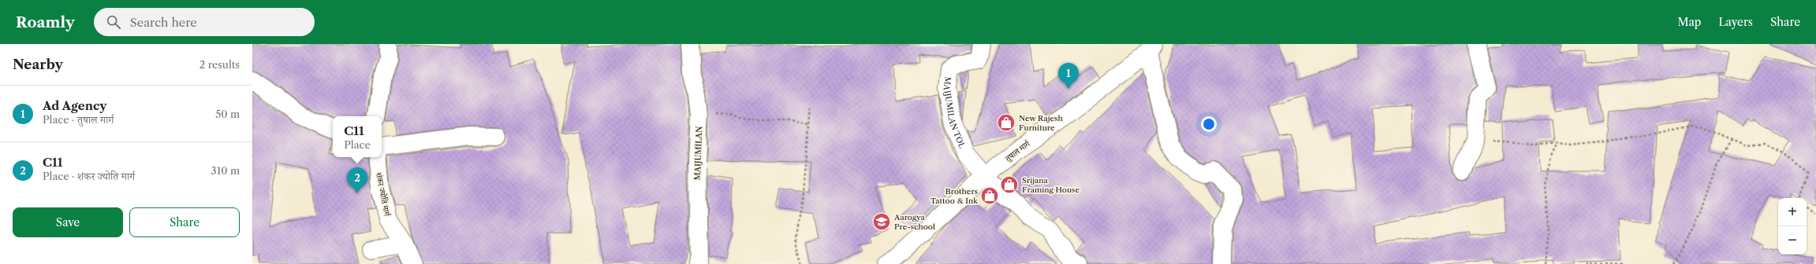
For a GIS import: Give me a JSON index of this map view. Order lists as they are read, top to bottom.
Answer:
{
  "streets": {
    "street": [
      "MAIJUMILAN TOL",
      "तुषाल मार्ग",
      "MAIJUMILAN",
      "शंकर ज्योति मार्ग"
    ]
  },
  "crossings": [
    ["MAIJUMILAN TOL", "तुषाल मार्ग"]
  ],
  "places": {
    "shop": ["New Rajesh Furniture", "Srijana Framing House", "Brothers Tattoo & Ink"],
    "school or university": ["Aarogya Pre-school"]
  },
  "page": {
    "header": "Roamly",
    "search": "Search here",
    "nav": ["Map", "Layers", "Share"],
    "heading": ["Nearby", "2 results"],
    "pins": ["1", "2"],
    "list": [
      {
        "mark": "1",
        "name": "Ad Agency",
        "note": "Place · तुषाल मार्ग",
        "value": "50 m"
      },
      {
        "mark": "2",
        "name": "C11",
        "note": "Place · शंकर ज्योति मार्ग",
        "value": "310 m"
      }
    ],
    "popup": ["C11", "Place"],
    "buttons": ["Save", "Share"],
    "map_buttons": ["+", "−"]
  }
}
